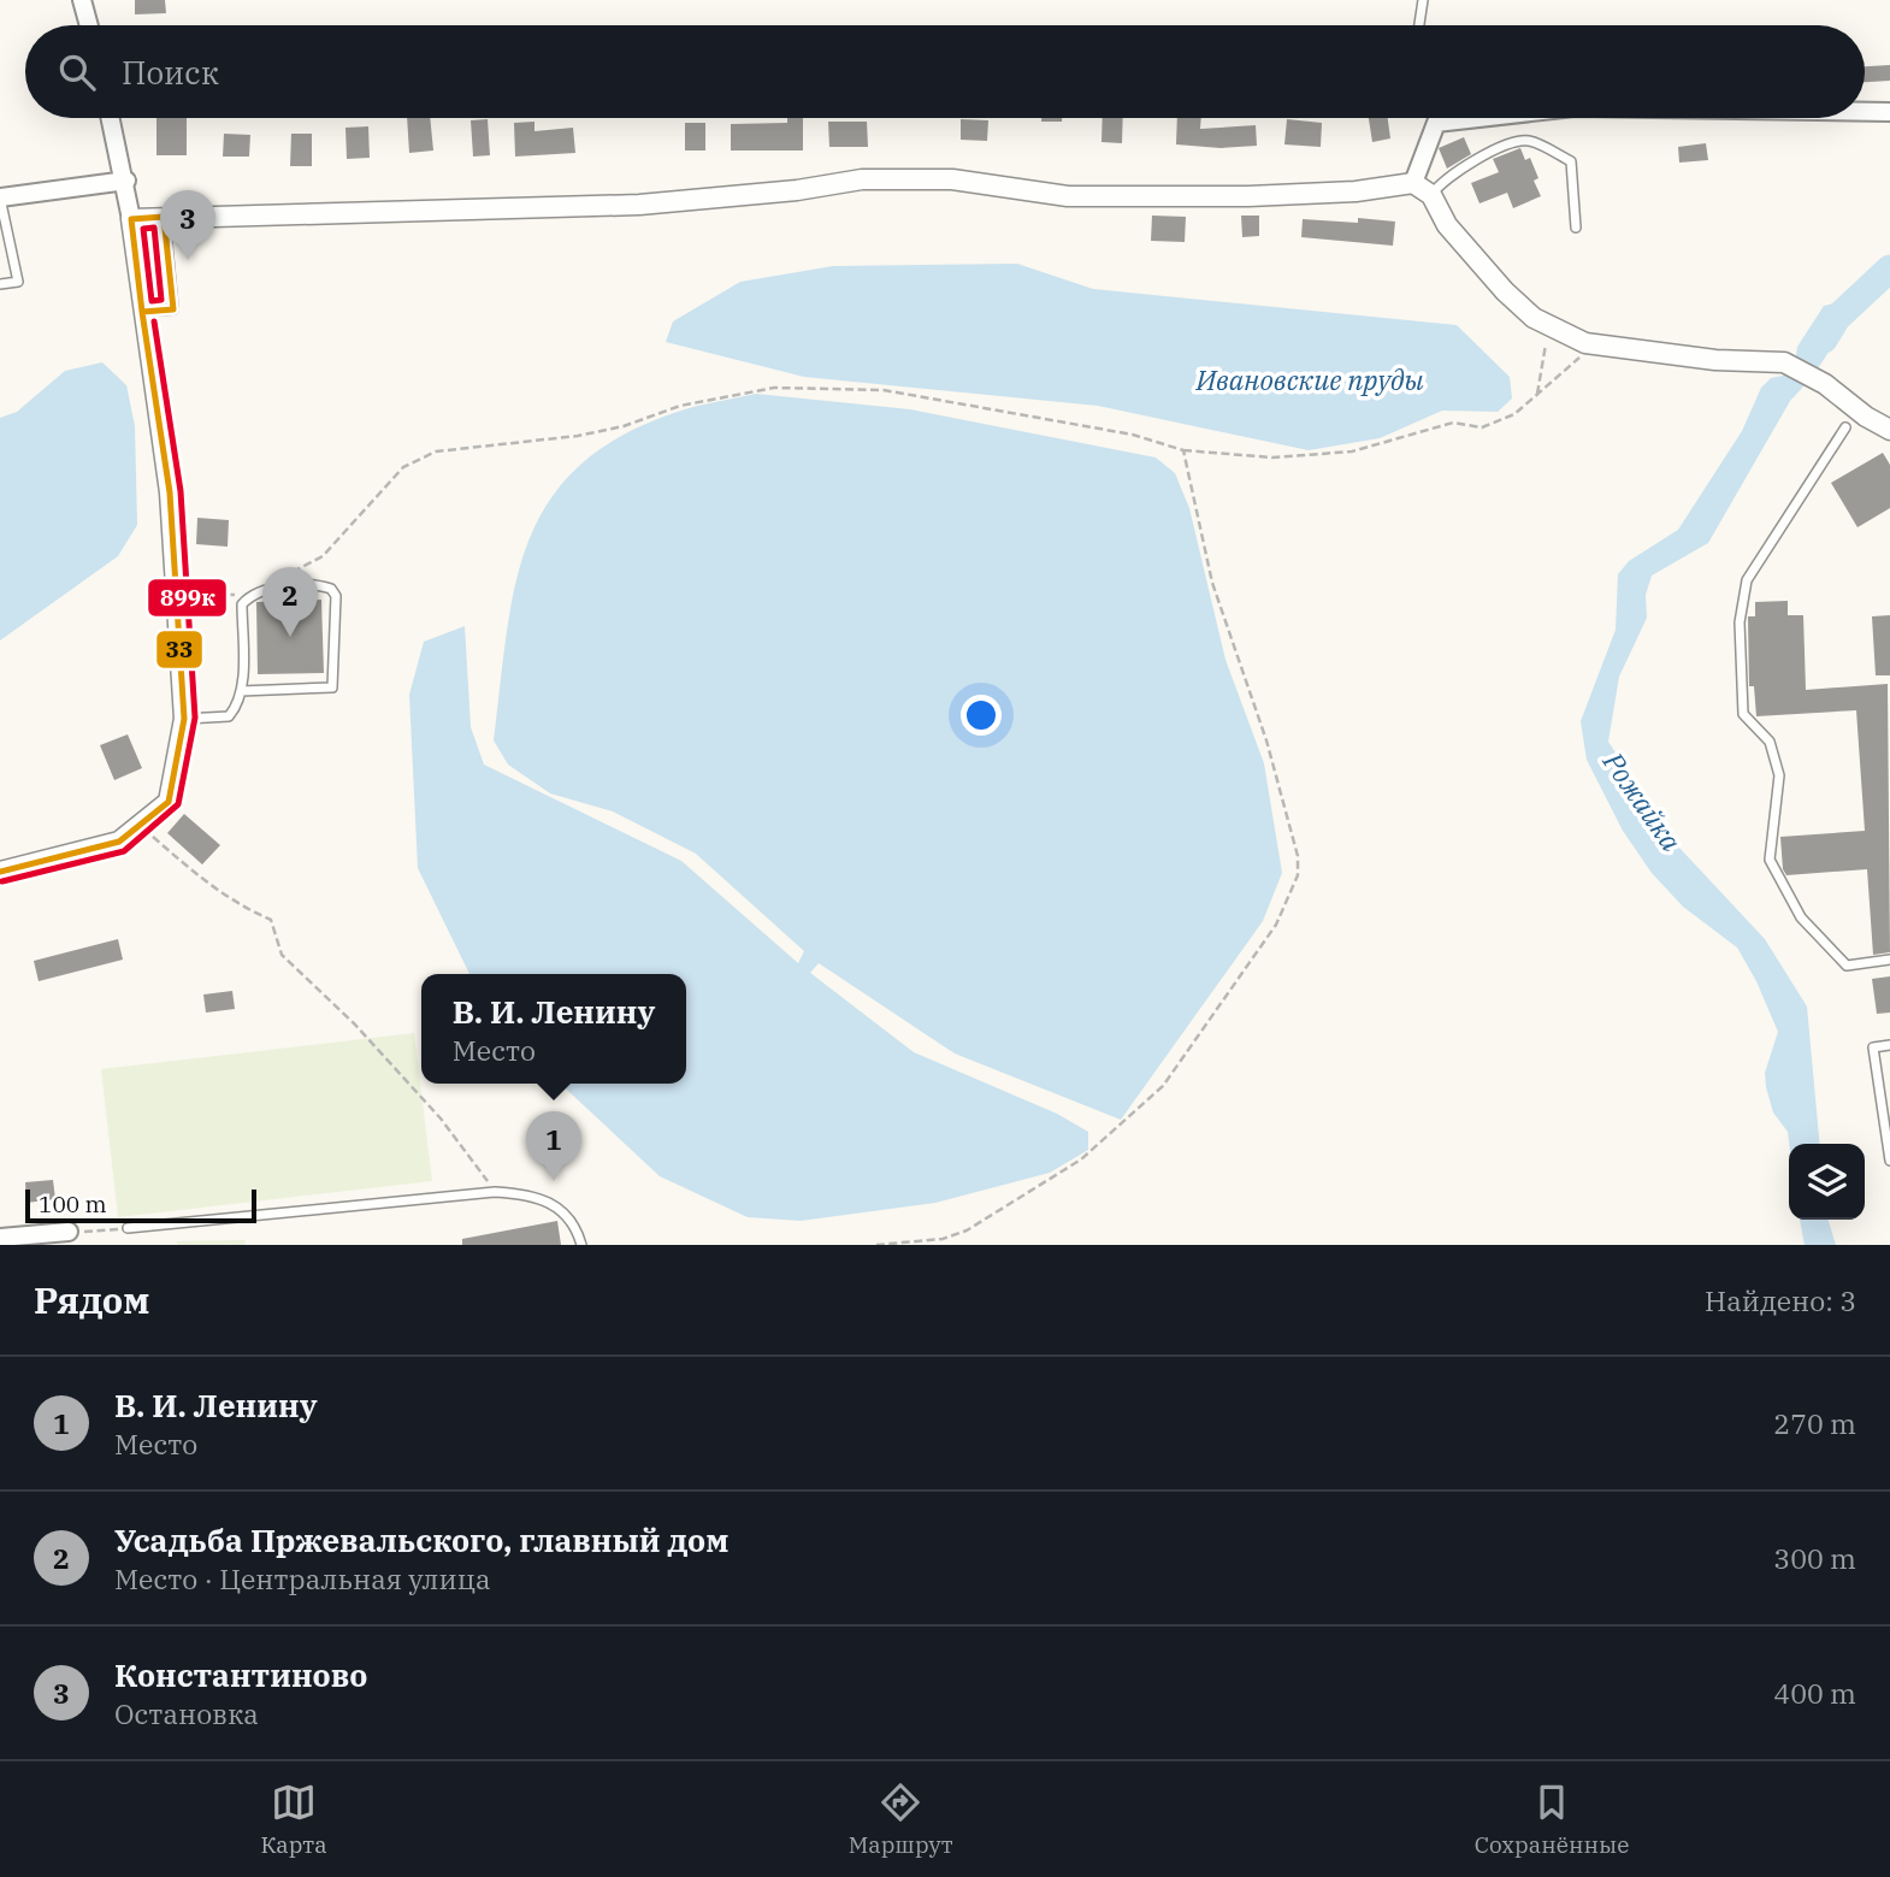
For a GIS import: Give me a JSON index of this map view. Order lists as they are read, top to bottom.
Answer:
{
  "water": ["Ивановские пруды", "Рожайка"],
  "lines": ["transit line 33", "transit line 899к"],
  "scale_bar": "100 m",
  "page": {
    "search": "Поиск",
    "pins": ["3", "2", "1"],
    "popup": ["В. И. Ленину", "Место"],
    "scale": "100 m",
    "heading": ["Рядом", "Найдено: 3"],
    "list": [
      {
        "mark": "1",
        "name": "В. И. Ленину",
        "note": "Место",
        "value": "270 m"
      },
      {
        "mark": "2",
        "name": "Усадьба Пржевальского, главный дом",
        "note": "Место · Центральная улица",
        "value": "300 m"
      },
      {
        "mark": "3",
        "name": "Константиново",
        "note": "Остановка",
        "value": "400 m"
      }
    ],
    "nav": ["Карта", "Маршрут", "Сохранённые"]
  }
}
